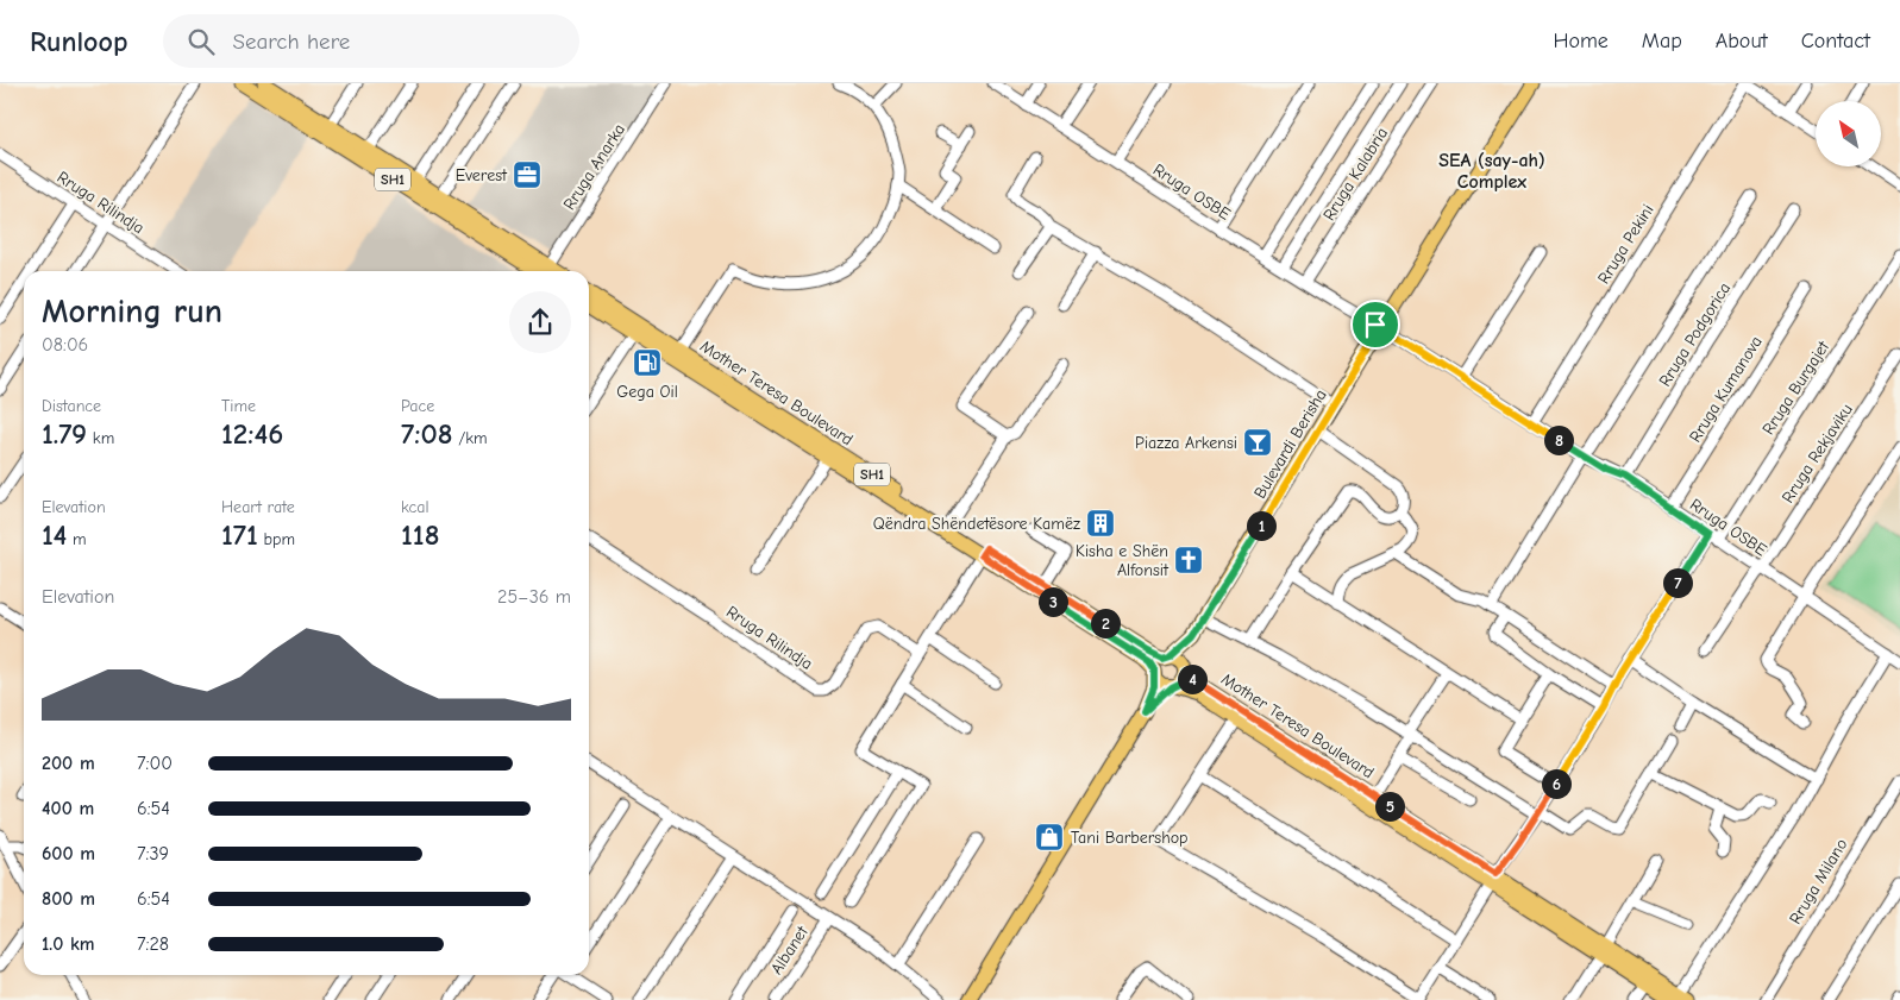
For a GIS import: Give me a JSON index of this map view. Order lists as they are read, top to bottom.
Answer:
{
  "streets": {
    "main road": ["SH1", "Mother Teresa Boulevard", "Bulevardi Berisha"],
    "street": [
      "Rruga Anarka",
      "Rruga Kalabria",
      "Rruga OSBE",
      "Rruga Rilindja",
      "Rruga Pekini",
      "Rruga Podgorica",
      "Rruga Burgajet",
      "Rruga Kumanova",
      "Rruga Rekjaviku",
      "Rruga Milano",
      "Albanet"
    ]
  },
  "crossings": [
    ["Rruga Anarka", "SH1"],
    ["Rruga Kalabria", "Rruga OSBE"],
    ["Rruga OSBE", "Rruga Pekini"],
    ["Rruga OSBE", "Rruga Podgorica"],
    ["Rruga OSBE", "Rruga Burgajet"],
    ["Rruga OSBE", "Rruga Kumanova"],
    ["Rruga OSBE", "Bulevardi Berisha"],
    ["Rruga OSBE", "Rruga Rekjaviku"],
    ["Rruga Burgajet", "Mother Teresa Boulevard"],
    ["Mother Teresa Boulevard", "Bulevardi Berisha"]
  ],
  "districts": ["SEA (say-ah) Complex"],
  "places": {
    "office": ["Everest"],
    "fuel station": ["Gega Oil"],
    "bar": ["Piazza Arkensi"],
    "building": ["Qëndra Shëndetësore Kamëz"],
    "church": ["Kisha e Shën Alfonsit"],
    "shop": ["Tani Barbershop"]
  },
  "north": "top left",
  "page": {
    "header": "Runloop",
    "search": "Search here",
    "nav": [
      "Home",
      "Map",
      "About",
      "Contact"
    ],
    "heading": ["Morning run", "08:06"],
    "stats": [
      ["Distance", "1.79 km"],
      ["Time", "12:46"],
      ["Pace", "7:08 /km"],
      ["Elevation", "14 m"],
      ["Heart rate", "171 bpm"],
      ["kcal", "118"]
    ],
    "pins": [
      "8",
      "1",
      "7",
      "3",
      "2",
      "4",
      "6",
      "5"
    ],
    "chart": ["Elevation", "25–36 m"],
    "list": [
      {
        "name": "200 m",
        "note": "7:00"
      },
      {
        "name": "400 m",
        "note": "6:54"
      },
      {
        "name": "600 m",
        "note": "7:39"
      },
      {
        "name": "800 m",
        "note": "6:54"
      },
      {
        "name": "1.0 km",
        "note": "7:28"
      }
    ]
  }
}
